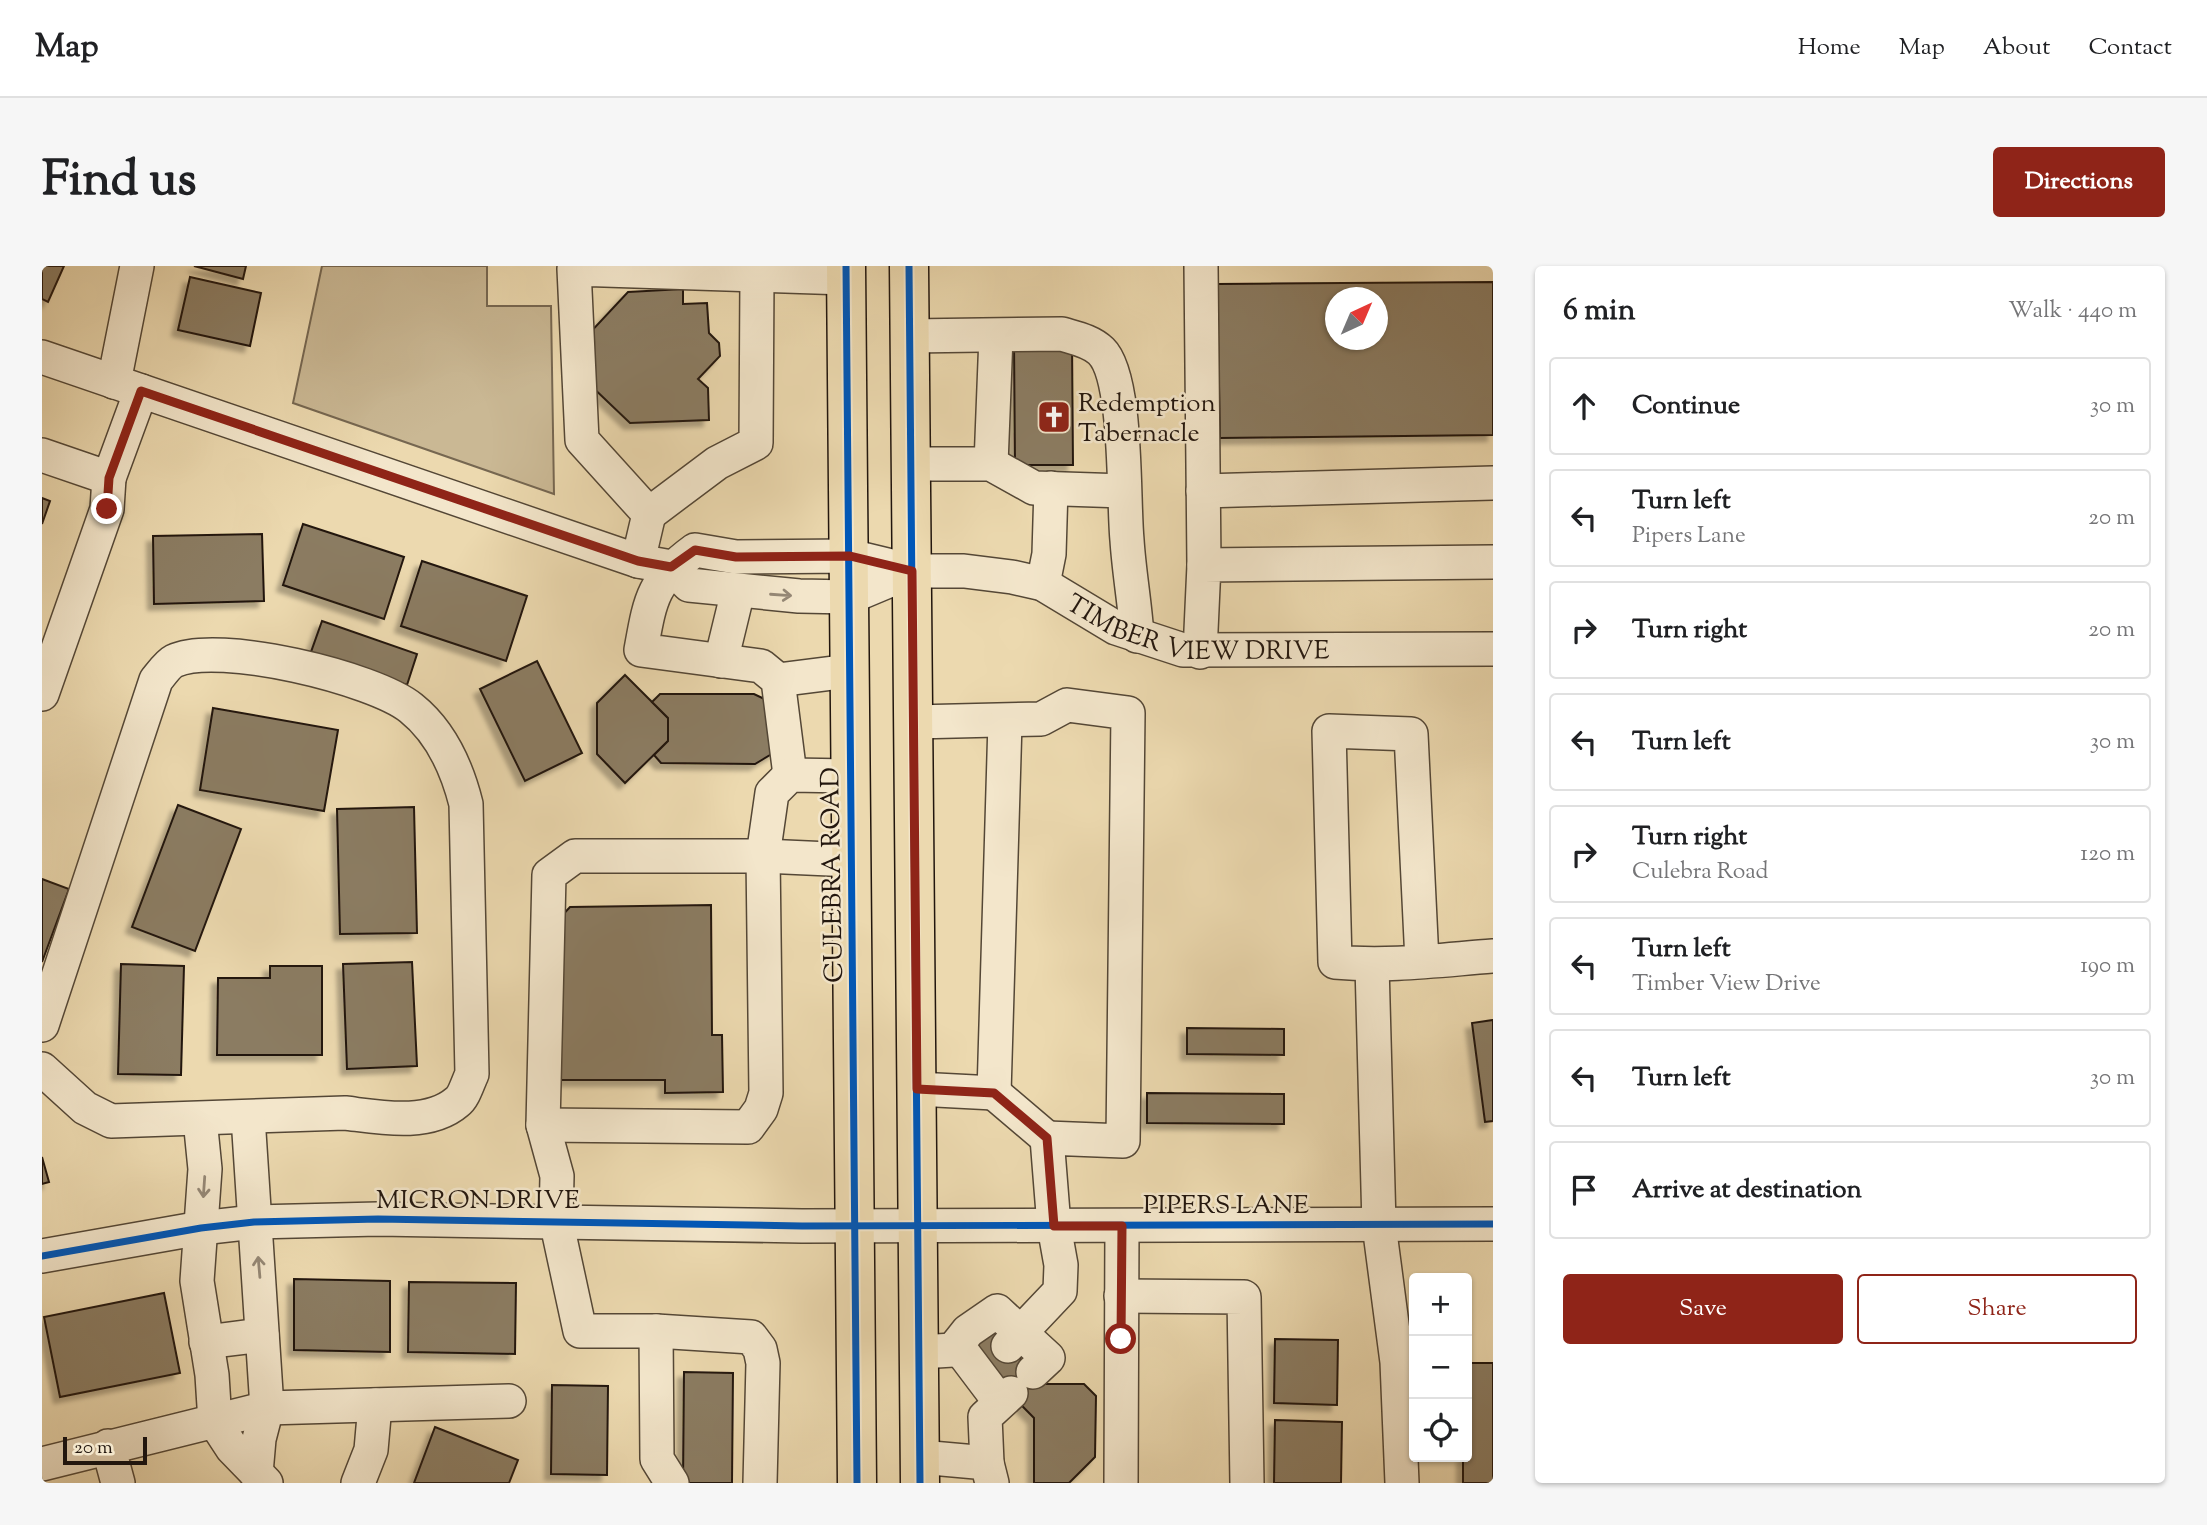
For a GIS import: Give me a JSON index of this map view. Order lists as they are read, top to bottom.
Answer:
{
  "streets": {
    "main road": ["CULEBRA ROAD"],
    "street": ["TIMBER VIEW DRIVE", "MICRON DRIVE", "PIPERS LANE"]
  },
  "crossings": [
    ["TIMBER VIEW DRIVE", "CULEBRA ROAD"],
    ["CULEBRA ROAD", "MICRON DRIVE"],
    ["MICRON DRIVE", "PIPERS LANE"]
  ],
  "places": {
    "church": ["Redemption Tabernacle"]
  },
  "scale_bar": "20 m",
  "north": "top right",
  "page": {
    "header": "Map",
    "nav": [
      "Home",
      "Map",
      "About",
      "Contact"
    ],
    "title": "Find us",
    "buttons": [
      "Directions",
      ["Save", "Share"]
    ],
    "heading": ["6 min", "Walk · 440 m"],
    "list": [
      ["Continue", "30 m"],
      ["Turn left", "Pipers Lane", "20 m"],
      ["Turn right", "20 m"],
      ["Turn left", "30 m"],
      ["Turn right", "Culebra Road", "120 m"],
      ["Turn left", "Timber View Drive", "190 m"],
      ["Turn left", "30 m"],
      "Arrive at destination"
    ],
    "map_buttons": ["+", "−"],
    "scale": "20 m"
  }
}
